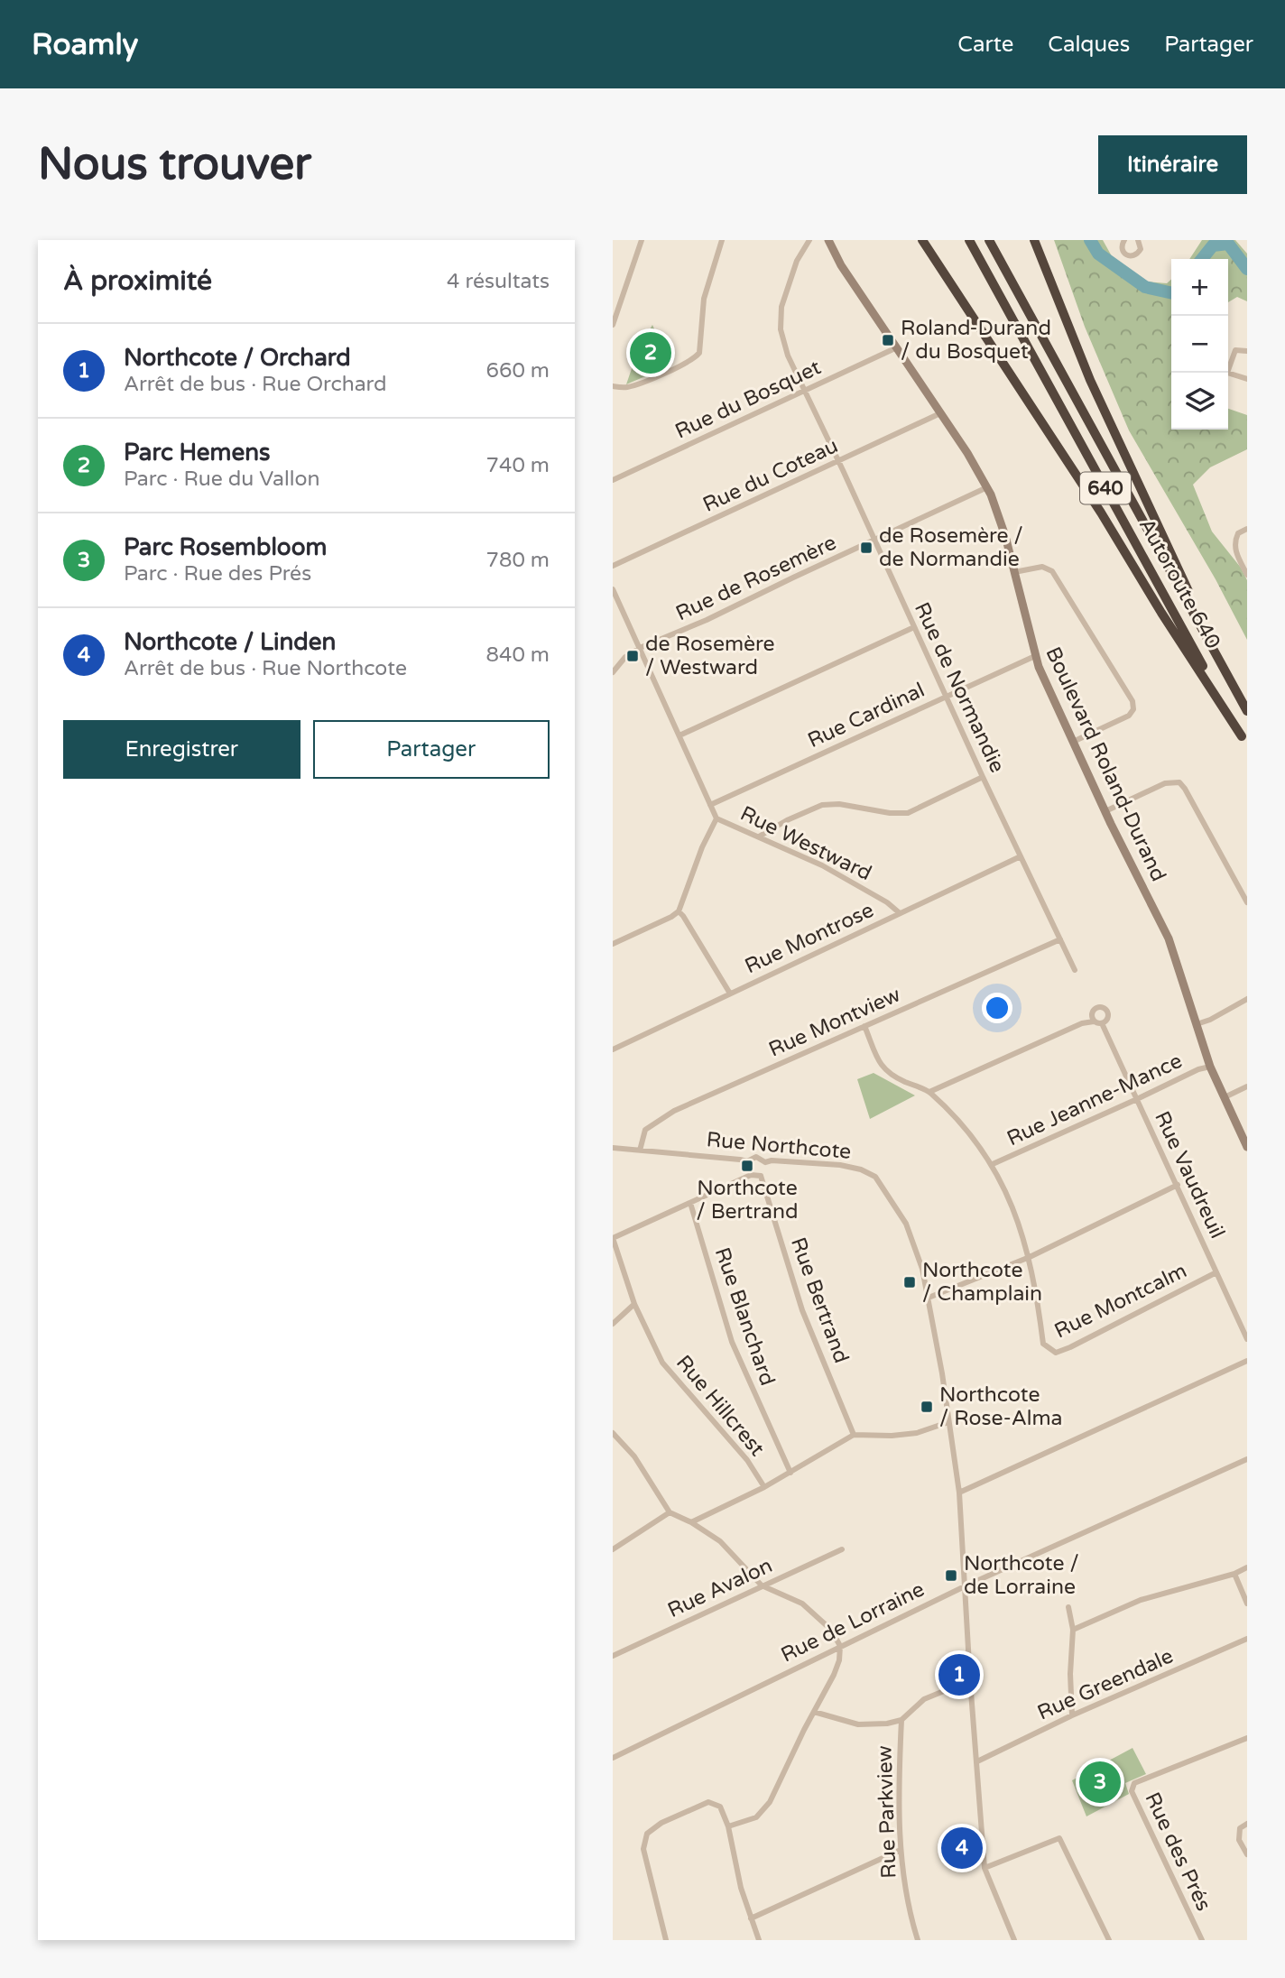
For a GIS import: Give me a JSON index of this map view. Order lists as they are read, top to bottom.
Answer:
{
  "streets": {
    "highway": ["640", "Autoroute 640"],
    "street": [
      "Rue du Bosquet",
      "Rue du Coteau",
      "Rue de Rosemère",
      "Rue de Normandie",
      "Rue Cardinal",
      "Boulevard Roland-Durand",
      "Rue Westward",
      "Rue Montrose",
      "Rue Montview",
      "Rue Jeanne-Mance",
      "Rue Northcote",
      "Rue Vaudreuil",
      "Rue Bertrand",
      "Rue Montcalm",
      "Rue Blanchard",
      "Rue Hillcrest",
      "Rue Avalon",
      "Rue de Lorraine",
      "Rue Greendale",
      "Rue Parkview",
      "Rue des Prés"
    ]
  },
  "crossings": [
    ["Rue du Bosquet", "Rue de Normandie"],
    ["Rue du Bosquet", "Boulevard Roland-Durand"],
    ["Rue du Coteau", "Rue de Normandie"],
    ["Rue du Coteau", "Boulevard Roland-Durand"],
    ["Rue de Rosemère", "Rue de Normandie"],
    ["Rue de Rosemère", "Boulevard Roland-Durand"],
    ["Rue de Rosemère", "Rue Westward"],
    ["Rue de Normandie", "Rue Cardinal"],
    ["Rue de Normandie", "Rue Montrose"],
    ["Rue de Normandie", "Rue Montview"],
    ["Rue Cardinal", "Boulevard Roland-Durand"],
    ["Rue Cardinal", "Rue Westward"],
    ["Boulevard Roland-Durand", "Rue Jeanne-Mance"],
    ["Rue Westward", "Rue Montrose"],
    ["Rue Montview", "Rue Northcote"],
    ["Rue Montview", "Rue Montcalm"],
    ["Rue Jeanne-Mance", "Rue Vaudreuil"],
    ["Rue Jeanne-Mance", "Rue Montcalm"],
    ["Rue Northcote", "Rue Bertrand"],
    ["Rue Northcote", "Rue de Lorraine"],
    ["Rue Northcote", "Rue Greendale"],
    ["Rue Vaudreuil", "Rue Montcalm"]
  ],
  "places": {
    "transit": [
      "Roland-Durand / du Bosquet",
      "de Rosemère / de Normandie",
      "de Rosemère / Westward",
      "Northcote / Bertrand",
      "Northcote / Champlain",
      "Northcote / Rose-Alma",
      "Northcote / de Lorraine"
    ]
  },
  "page": {
    "header": "Roamly",
    "nav": ["Carte", "Calques", "Partager"],
    "buttons": [
      "Itinéraire",
      ["Enregistrer", "Partager"]
    ],
    "title": "Nous trouver",
    "heading": ["À proximité", "4 résultats"],
    "map_buttons": ["+", "−"],
    "list": [
      {
        "mark": "1",
        "name": "Northcote / Orchard",
        "note": "Arrêt de bus · Rue Orchard",
        "value": "660 m"
      },
      {
        "mark": "2",
        "name": "Parc Hemens",
        "note": "Parc · Rue du Vallon",
        "value": "740 m"
      },
      {
        "mark": "3",
        "name": "Parc Rosembloom",
        "note": "Parc · Rue des Prés",
        "value": "780 m"
      },
      {
        "mark": "4",
        "name": "Northcote / Linden",
        "note": "Arrêt de bus · Rue Northcote",
        "value": "840 m"
      }
    ],
    "pins": [
      "2",
      "1",
      "3",
      "4"
    ]
  }
}
